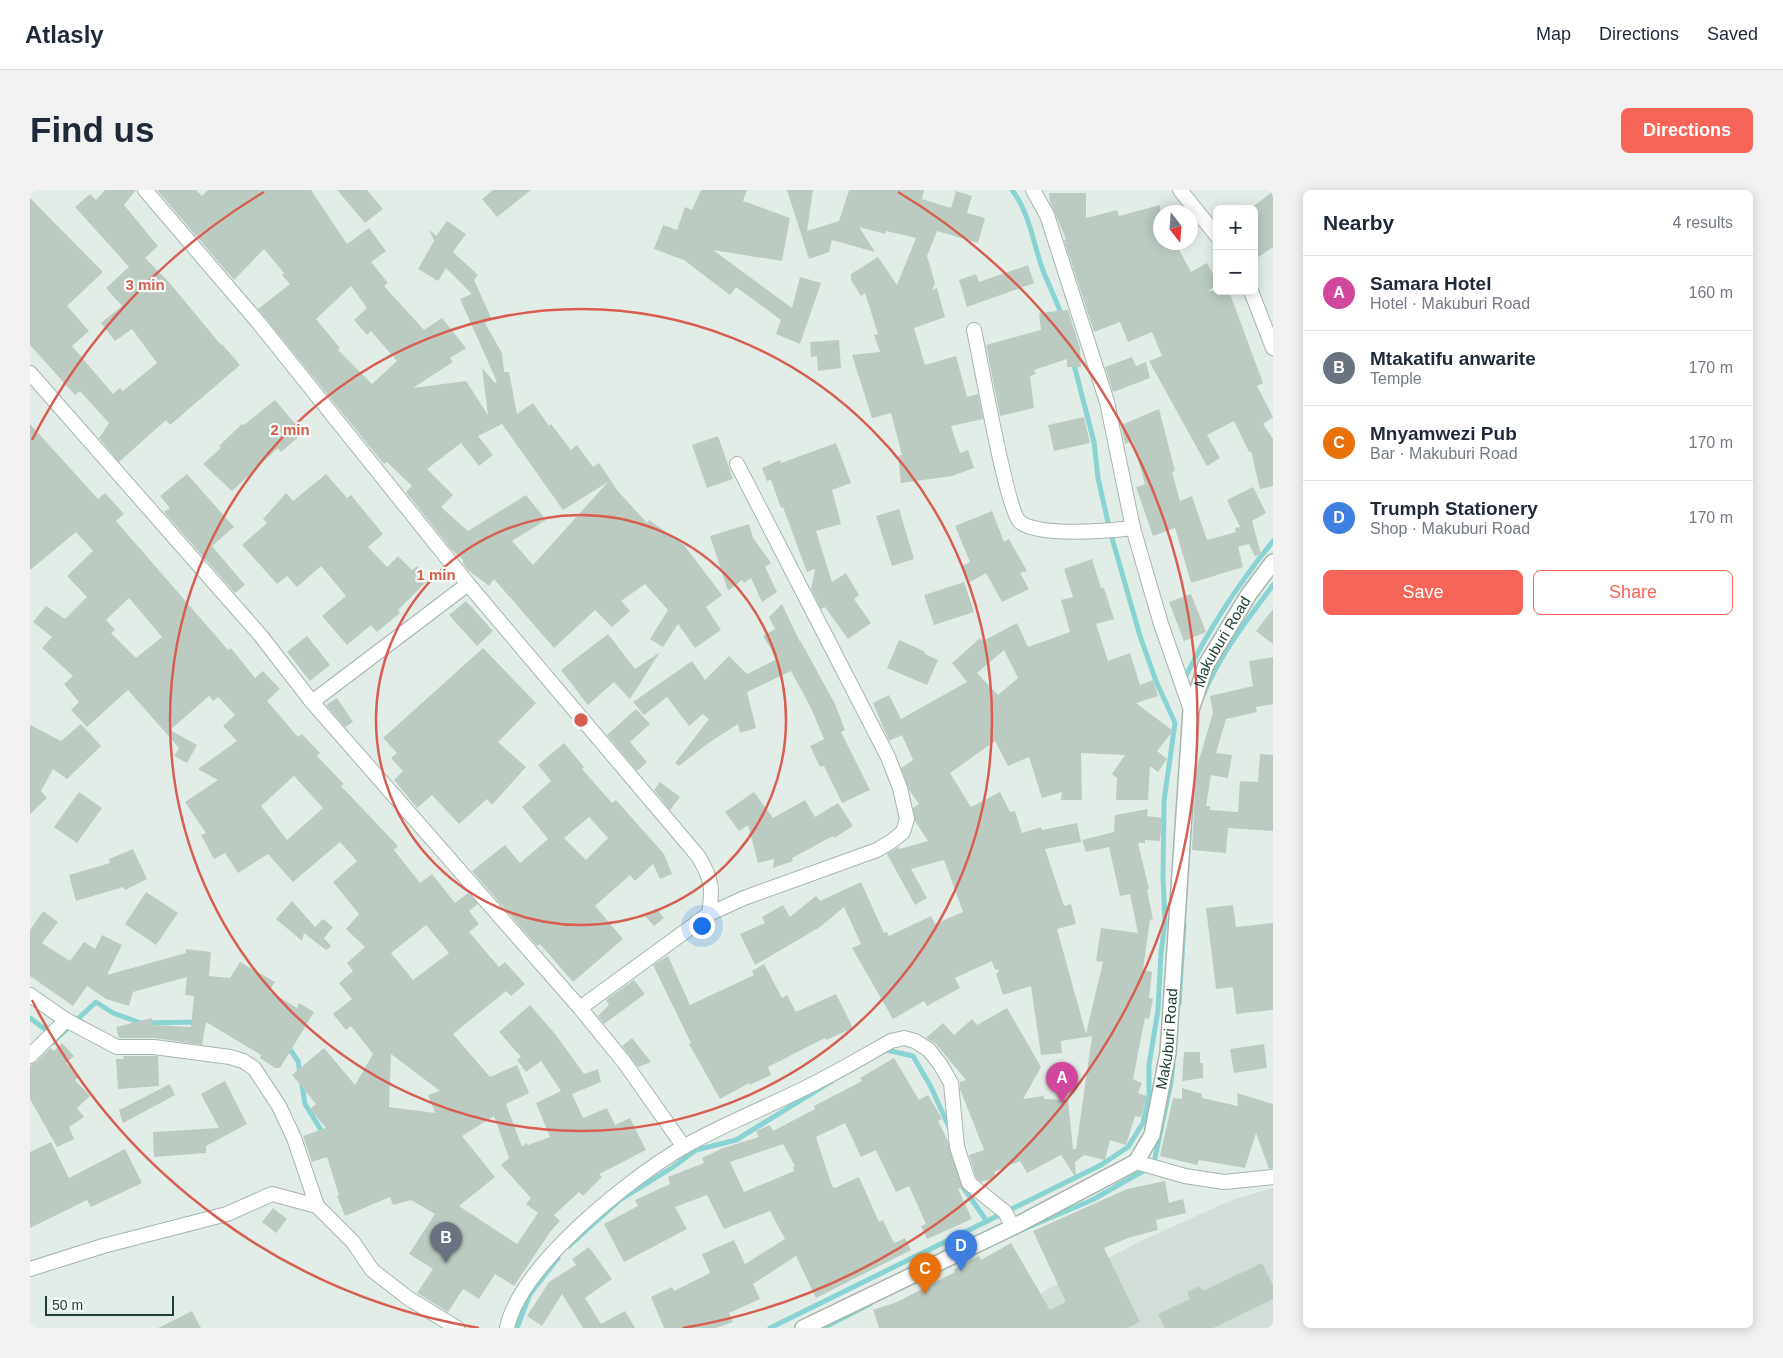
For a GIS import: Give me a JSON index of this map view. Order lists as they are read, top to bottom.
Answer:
{
  "streets": {
    "street": ["Makuburi Road"]
  },
  "scale_bar": "50 m",
  "north": "bottom",
  "page": {
    "header": "Atlasly",
    "nav": ["Map", "Directions", "Saved"],
    "buttons": [
      "Directions",
      ["Save", "Share"]
    ],
    "title": "Find us",
    "heading": ["Nearby", "4 results"],
    "map_buttons": ["+", "−"],
    "list": [
      {
        "mark": "A",
        "name": "Samara Hotel",
        "note": "Hotel · Makuburi Road",
        "value": "160 m"
      },
      {
        "mark": "B",
        "name": "Mtakatifu anwarite",
        "note": "Temple",
        "value": "170 m"
      },
      {
        "mark": "C",
        "name": "Mnyamwezi Pub",
        "note": "Bar · Makuburi Road",
        "value": "170 m"
      },
      {
        "mark": "D",
        "name": "Trumph Stationery",
        "note": "Shop · Makuburi Road",
        "value": "170 m"
      }
    ],
    "pins": [
      "A",
      "B",
      "D",
      "C"
    ],
    "scale": "50 m"
  },
  "rings": ["3 min", "2 min", "1 min"]
}
